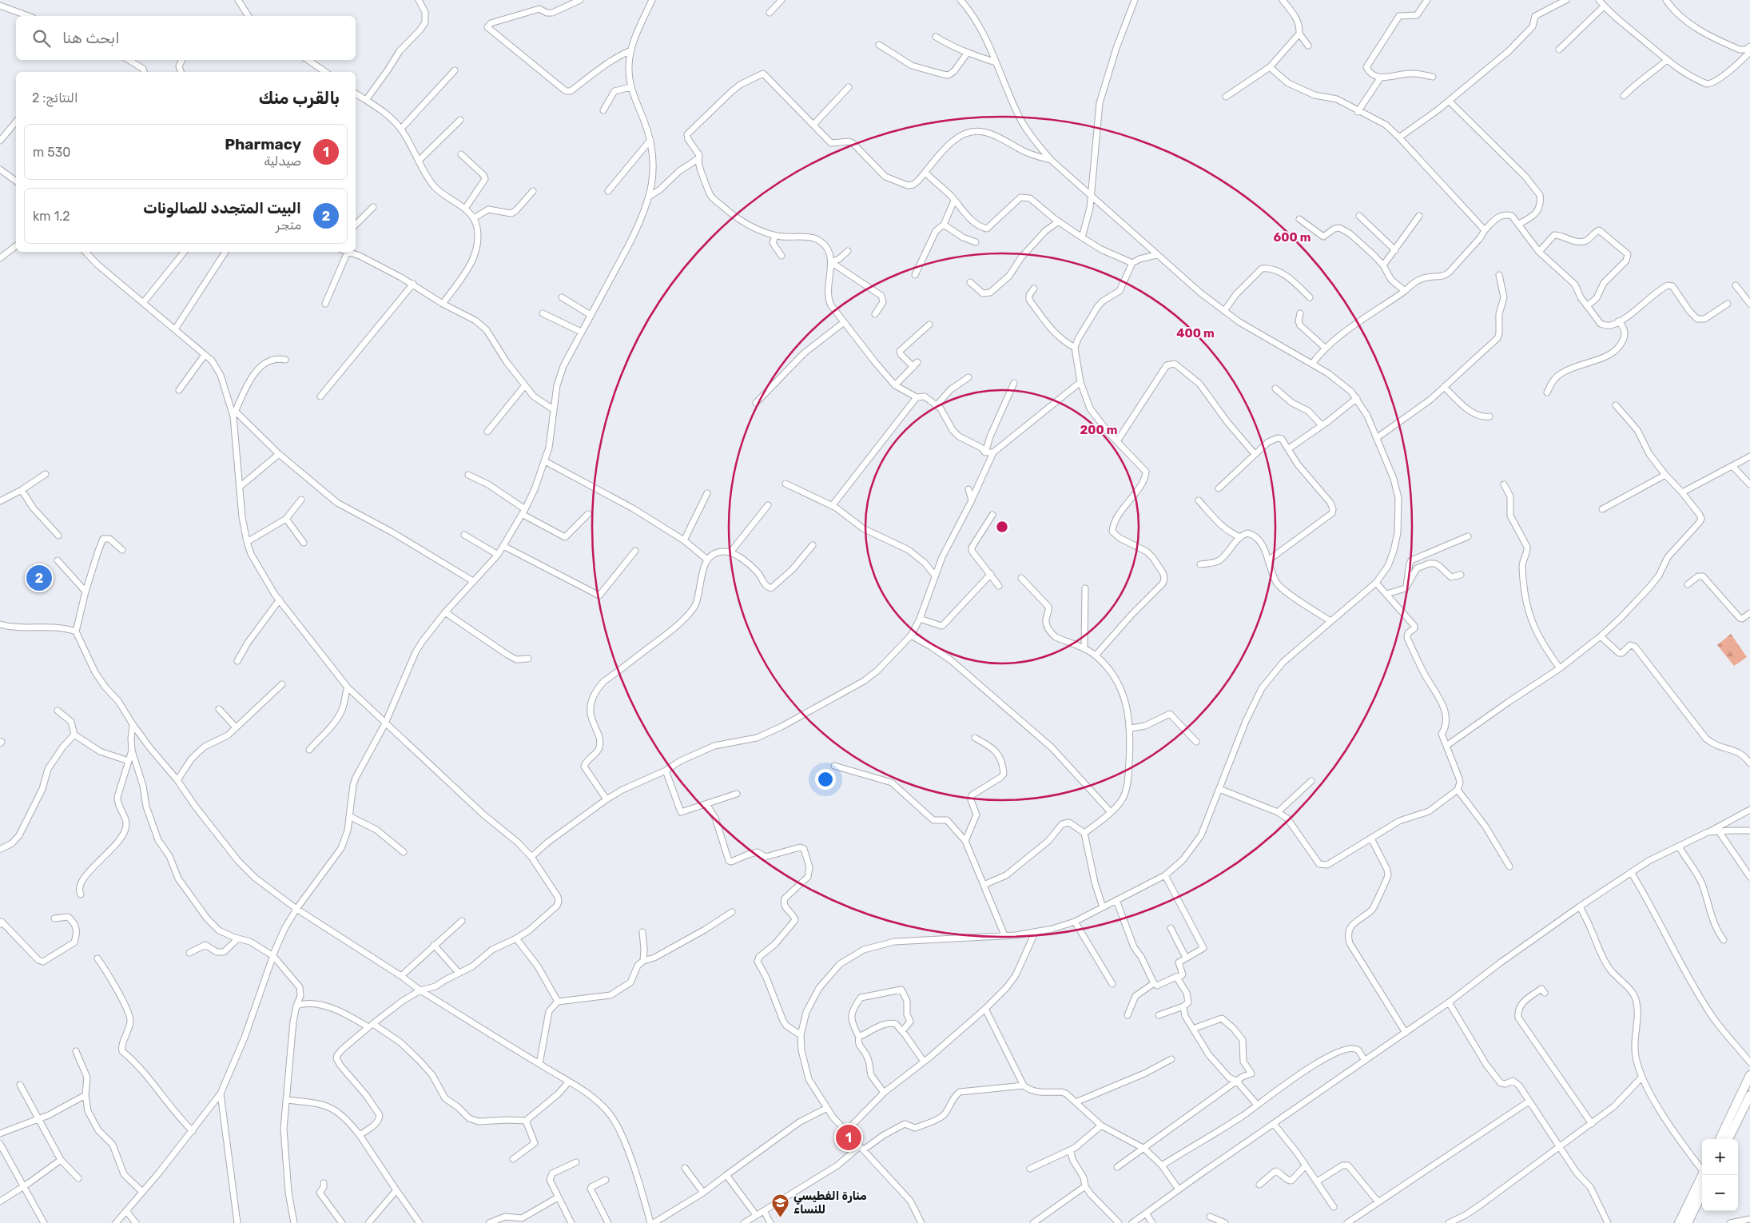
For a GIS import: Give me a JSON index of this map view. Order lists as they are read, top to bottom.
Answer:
{
  "places": {
    "school or university": ["منارة الفطيسي للنساء"]
  },
  "page": {
    "search": "ابحث هنا",
    "heading": ["بالقرب منك", "النتائج: 2"],
    "list": [
      {
        "mark": "1",
        "name": "Pharmacy",
        "note": "صيدلية",
        "value": "530 m"
      },
      {
        "mark": "2",
        "name": "البيت المتجدد للصالونات",
        "note": "متجر",
        "value": "1.2 km"
      }
    ],
    "pins": ["2", "1"],
    "map_buttons": ["+", "−"]
  },
  "rings": ["600 m", "400 m", "200 m"]
}
